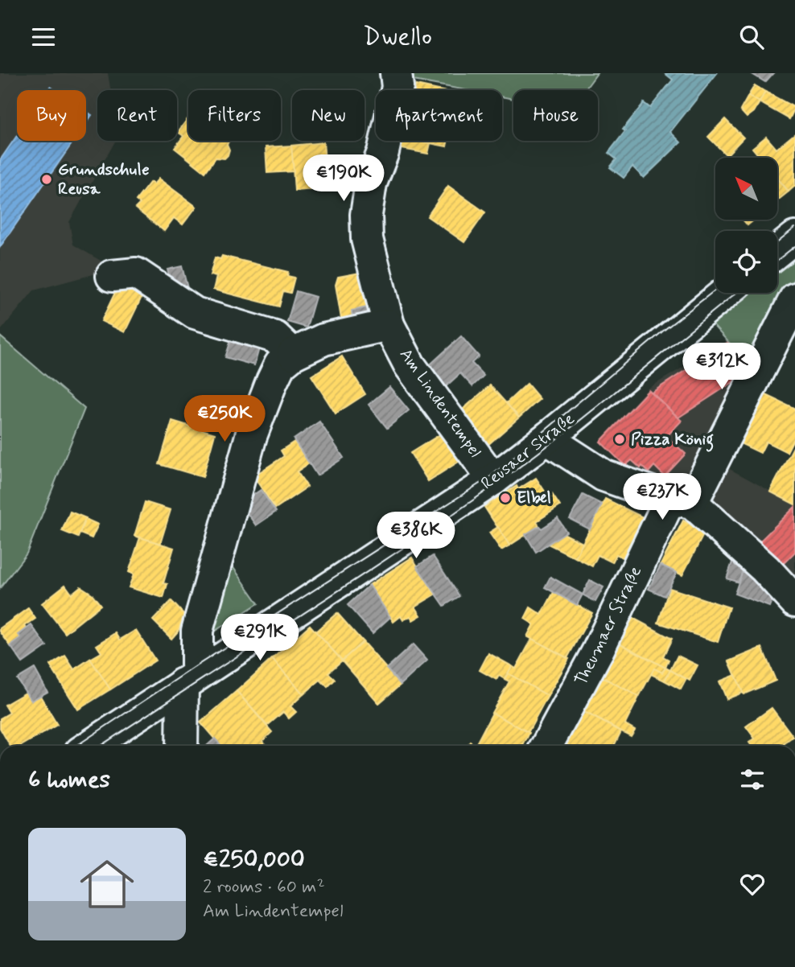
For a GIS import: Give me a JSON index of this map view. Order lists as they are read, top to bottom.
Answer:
{
  "streets": {
    "street": ["Am Lindentempel", "Reusaer Straße", "Theumaer Straße"]
  },
  "crossings": [
    ["Am Lindentempel", "Reusaer Straße"]
  ],
  "places": ["Grundschule Reusa", "Pizza König", "Elbel"],
  "north": "top left",
  "page": {
    "header": "Dwello",
    "chip": [
      "Buy",
      "Rent",
      "Filters",
      "New",
      "Apartment",
      "House"
    ],
    "price": [
      "€190K",
      "€312K",
      "€250K",
      "€237K",
      "€386K",
      "€291K"
    ],
    "heading": "6 homes",
    "list": [
      {
        "name": "€250,000",
        "note": "2 rooms · 60 m² · Am Lindentempel"
      }
    ]
  }
}
